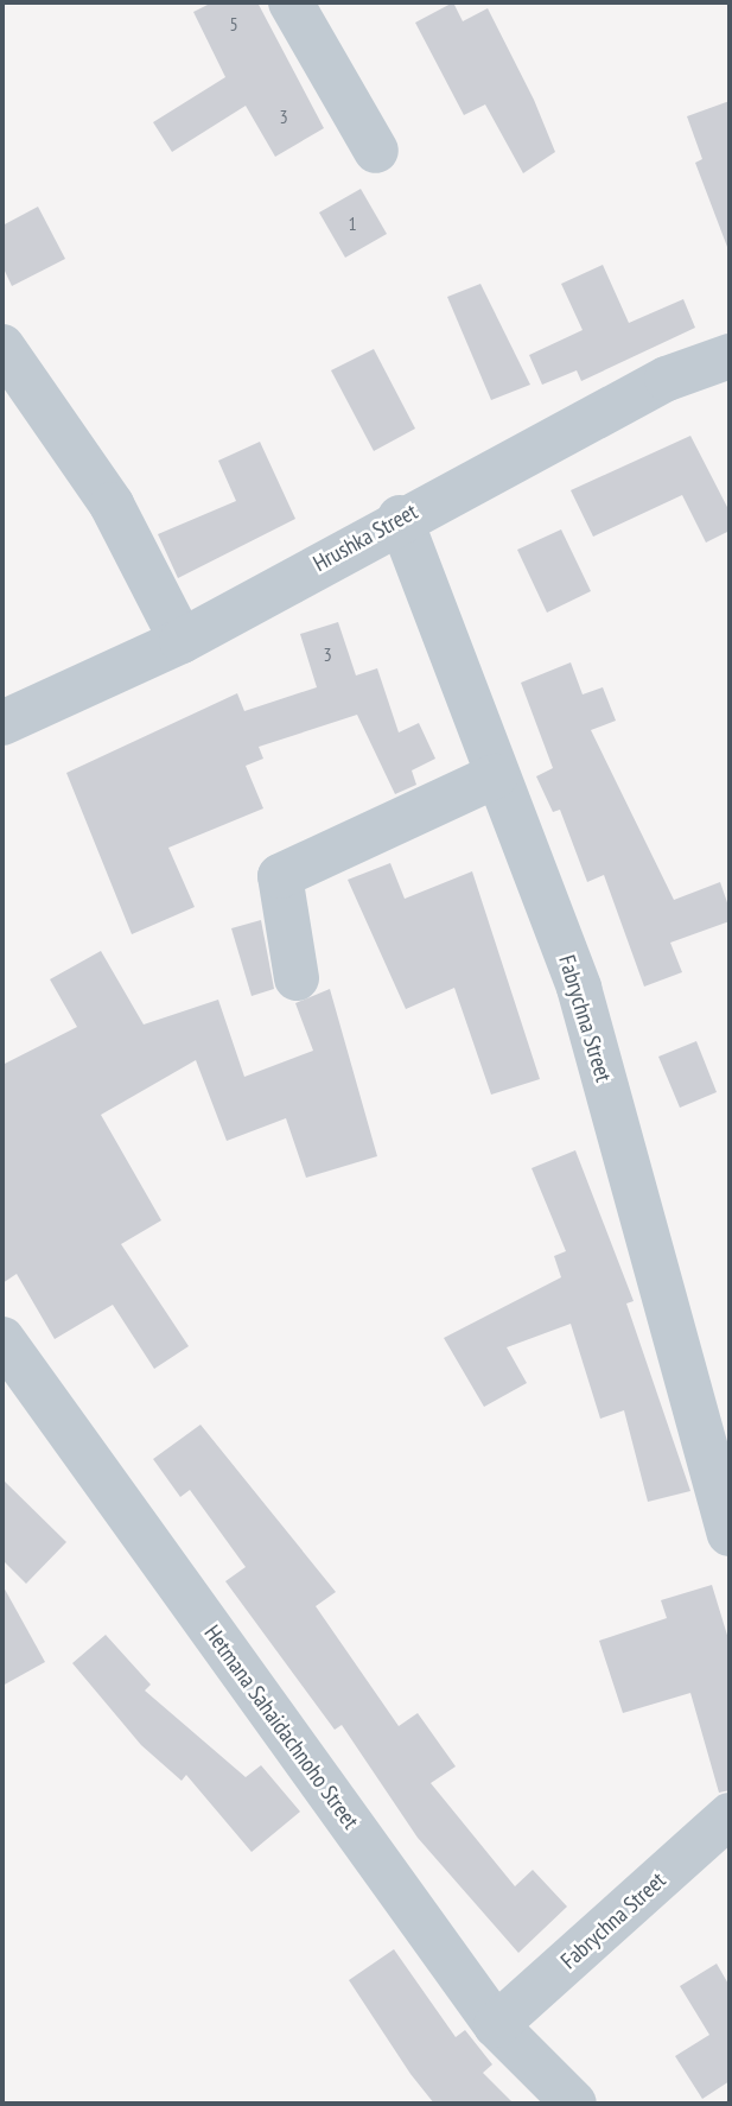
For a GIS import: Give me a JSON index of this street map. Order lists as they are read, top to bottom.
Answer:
{
  "streets": {
    "street": ["Hrushka Street", "Fabrychna Street", "Hetmana Sahaidachnoho Street"]
  },
  "crossings": [
    ["Hrushka Street", "Fabrychna Street"],
    ["Fabrychna Street", "Hetmana Sahaidachnoho Street"]
  ],
  "house_numbers": [
    "5",
    "3",
    "1",
    "3"
  ]
}
